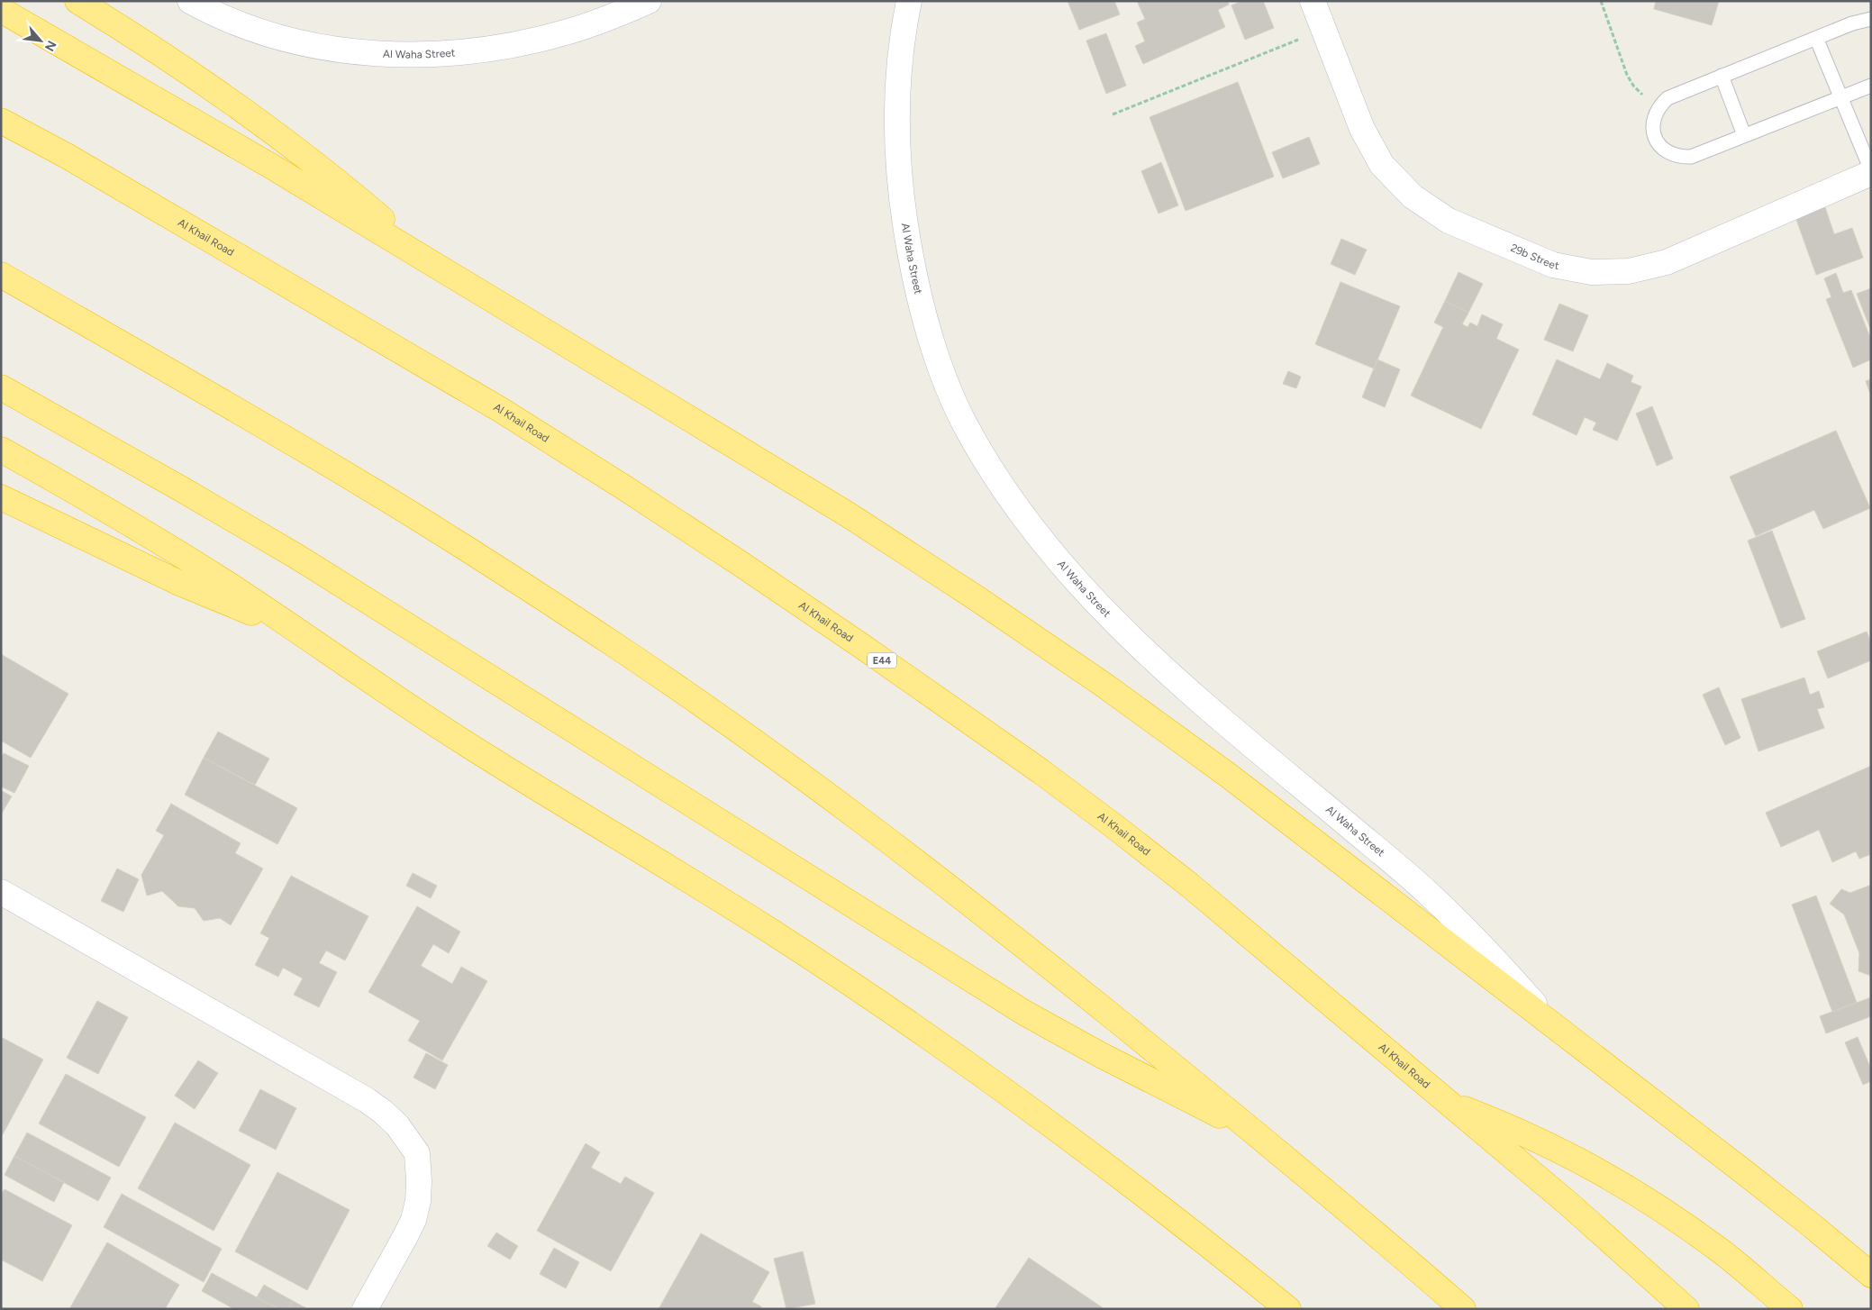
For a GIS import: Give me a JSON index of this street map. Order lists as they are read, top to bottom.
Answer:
{
  "streets": {
    "highway": ["Al Khail Road", "E44"],
    "street": ["Al Waha Street", "29b Street"]
  },
  "north": "bottom right"
}
